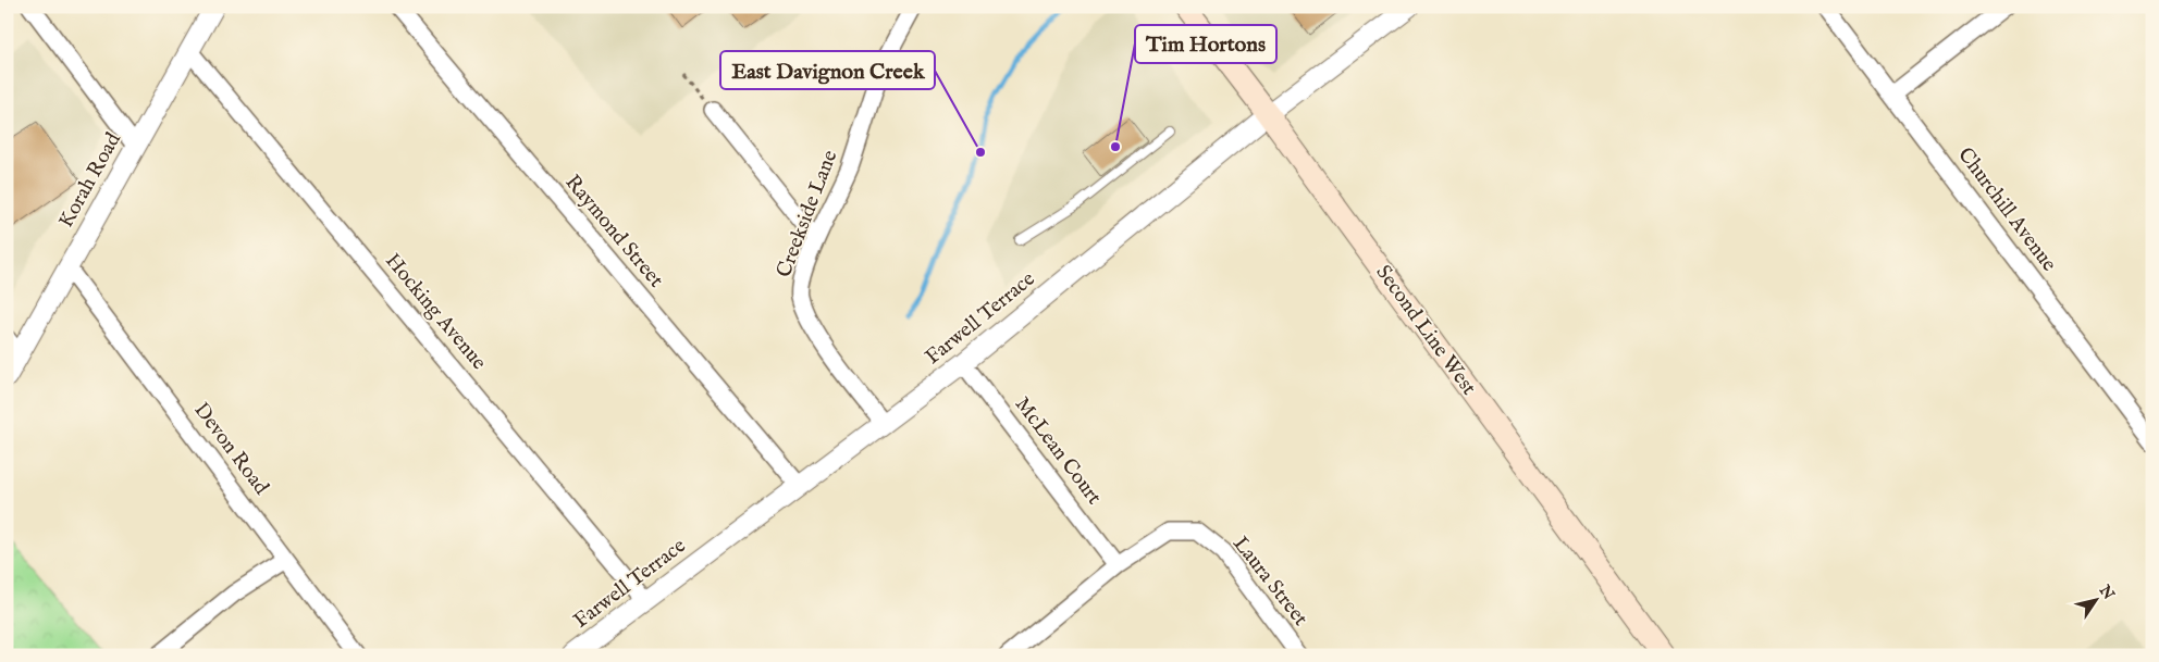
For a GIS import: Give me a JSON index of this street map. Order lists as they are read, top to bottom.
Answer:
{
  "streets": {
    "main road": ["Second Line West"],
    "street": [
      "Korah Road",
      "Churchill Avenue",
      "Creekside Lane",
      "Raymond Street",
      "Hocking Avenue",
      "Farwell Terrace",
      "Devon Road",
      "McLean Court",
      "Laura Street"
    ]
  },
  "crossings": [
    ["Korah Road", "Hocking Avenue"],
    ["Korah Road", "Devon Road"],
    ["Creekside Lane", "Farwell Terrace"],
    ["Raymond Street", "Farwell Terrace"],
    ["Hocking Avenue", "Farwell Terrace"],
    ["Farwell Terrace", "Second Line West"],
    ["Farwell Terrace", "McLean Court"],
    ["McLean Court", "Laura Street"]
  ],
  "places": ["Tim Hortons", "East Davignon Creek"],
  "north": "top right"
}
